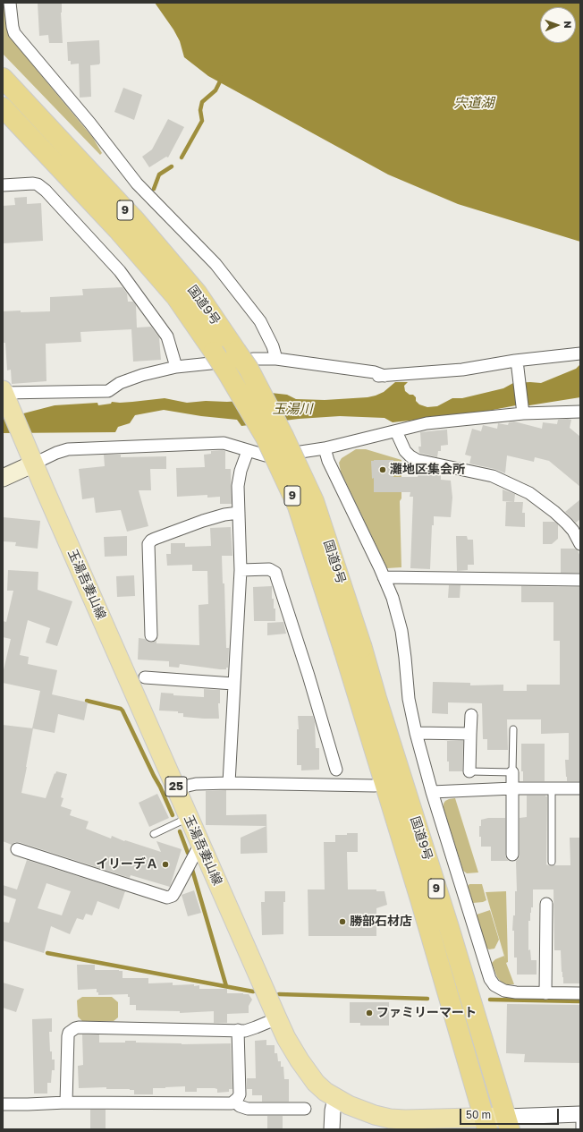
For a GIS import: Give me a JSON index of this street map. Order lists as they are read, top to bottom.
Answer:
{
  "streets": {
    "highway": ["9", "国道9号"],
    "main road": ["玉湯吾妻山線", "25"]
  },
  "crossings": [
    ["国道9号", "玉湯吾妻山線"]
  ],
  "water": ["宍道湖", "玉湯川"],
  "places": [
    "灘地区集会所",
    "イリーデＡ",
    "勝部石材店",
    "ファミリーマート"
  ],
  "scale_bar": "50 m",
  "north": "right"
}
